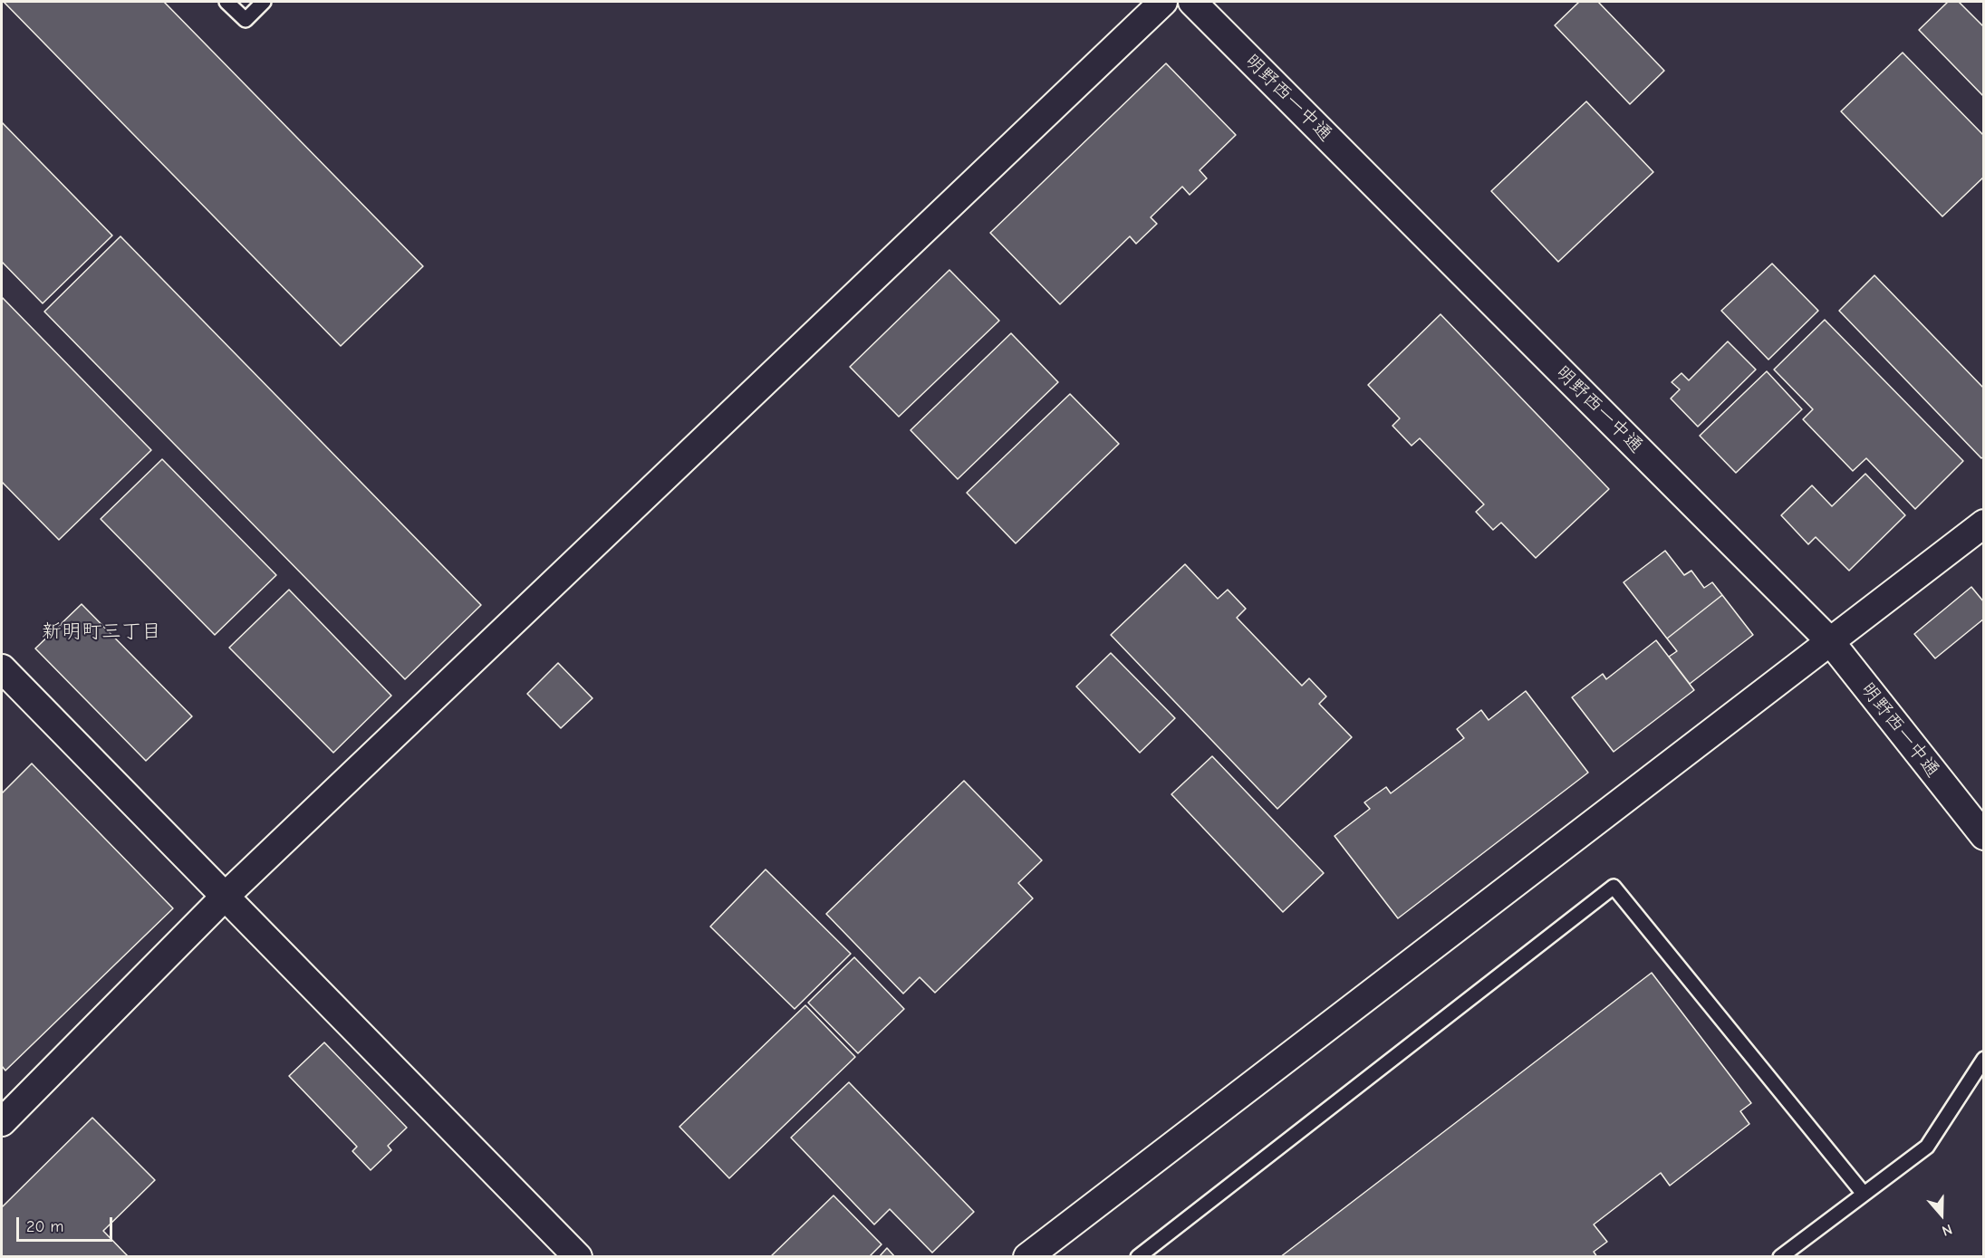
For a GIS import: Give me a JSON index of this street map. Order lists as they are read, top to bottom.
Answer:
{
  "streets": {
    "street": ["明野西一中通"]
  },
  "districts": ["新明町三丁目"],
  "scale_bar": "20 m",
  "north": "bottom"
}
